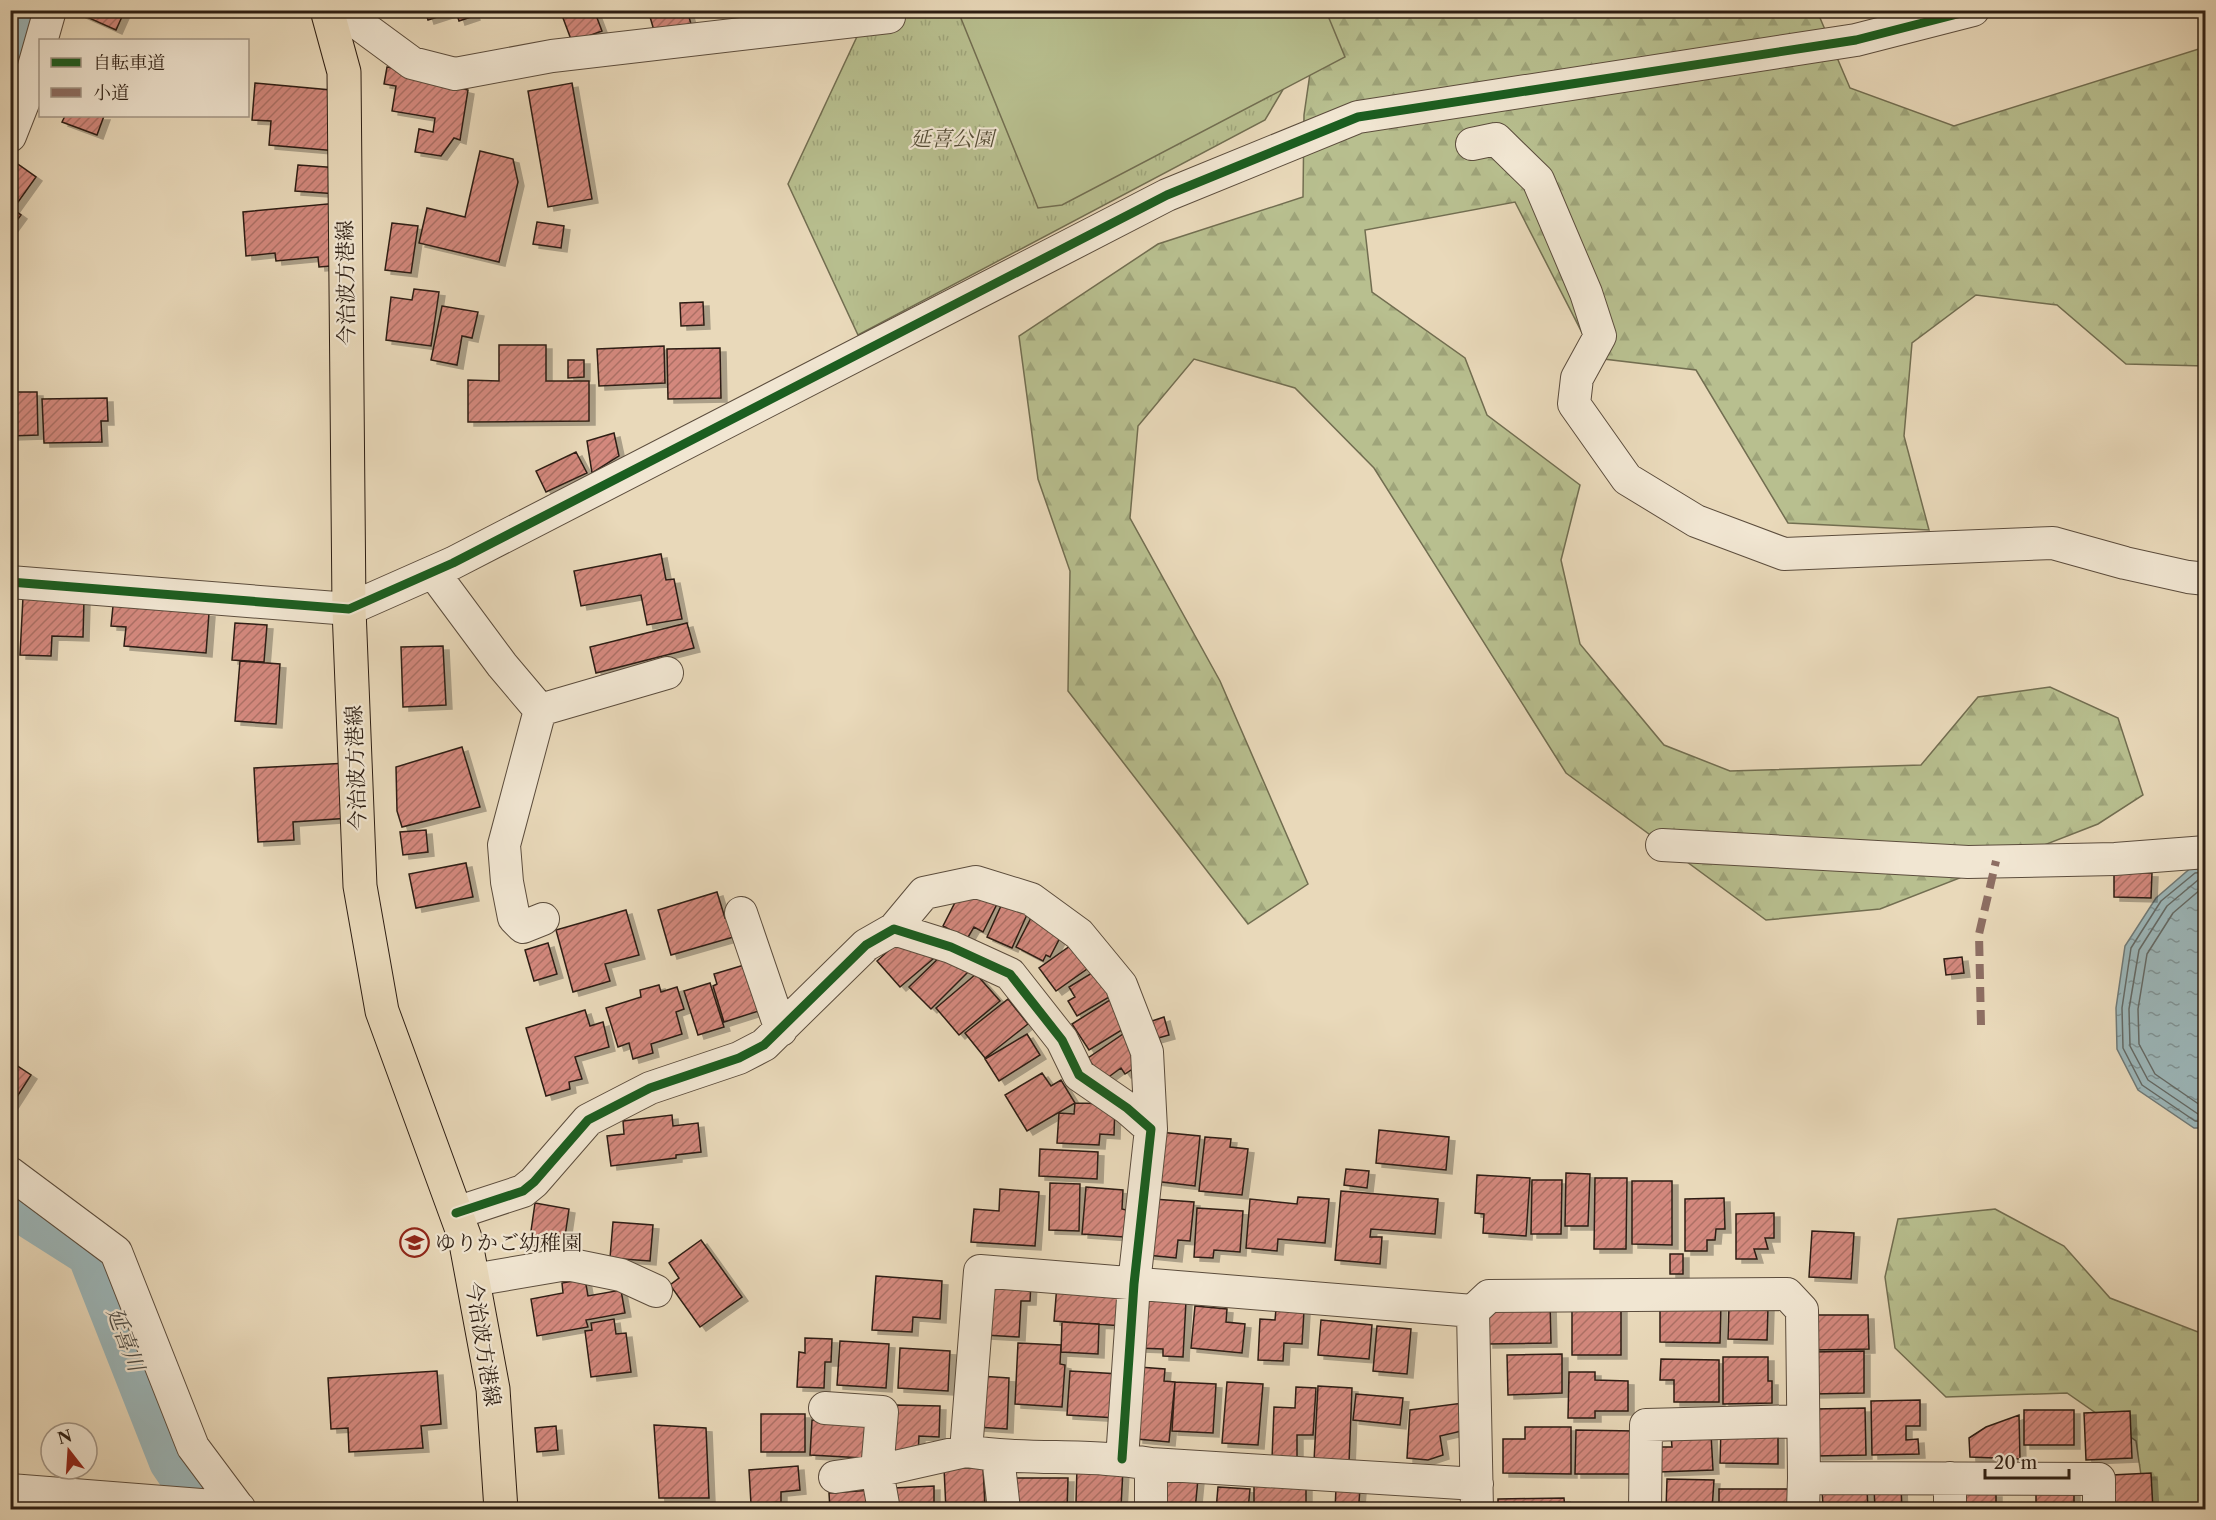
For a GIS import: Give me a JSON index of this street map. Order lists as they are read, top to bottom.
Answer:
{
  "streets": {
    "main road": ["今治波方港線"]
  },
  "water": ["延喜川"],
  "parks": ["延喜公園"],
  "places": {
    "school or university": ["ゆりかご幼稚園"]
  },
  "legend": ["自転車道", "小道"],
  "scale_bar": "20 m",
  "north": "top"
}
